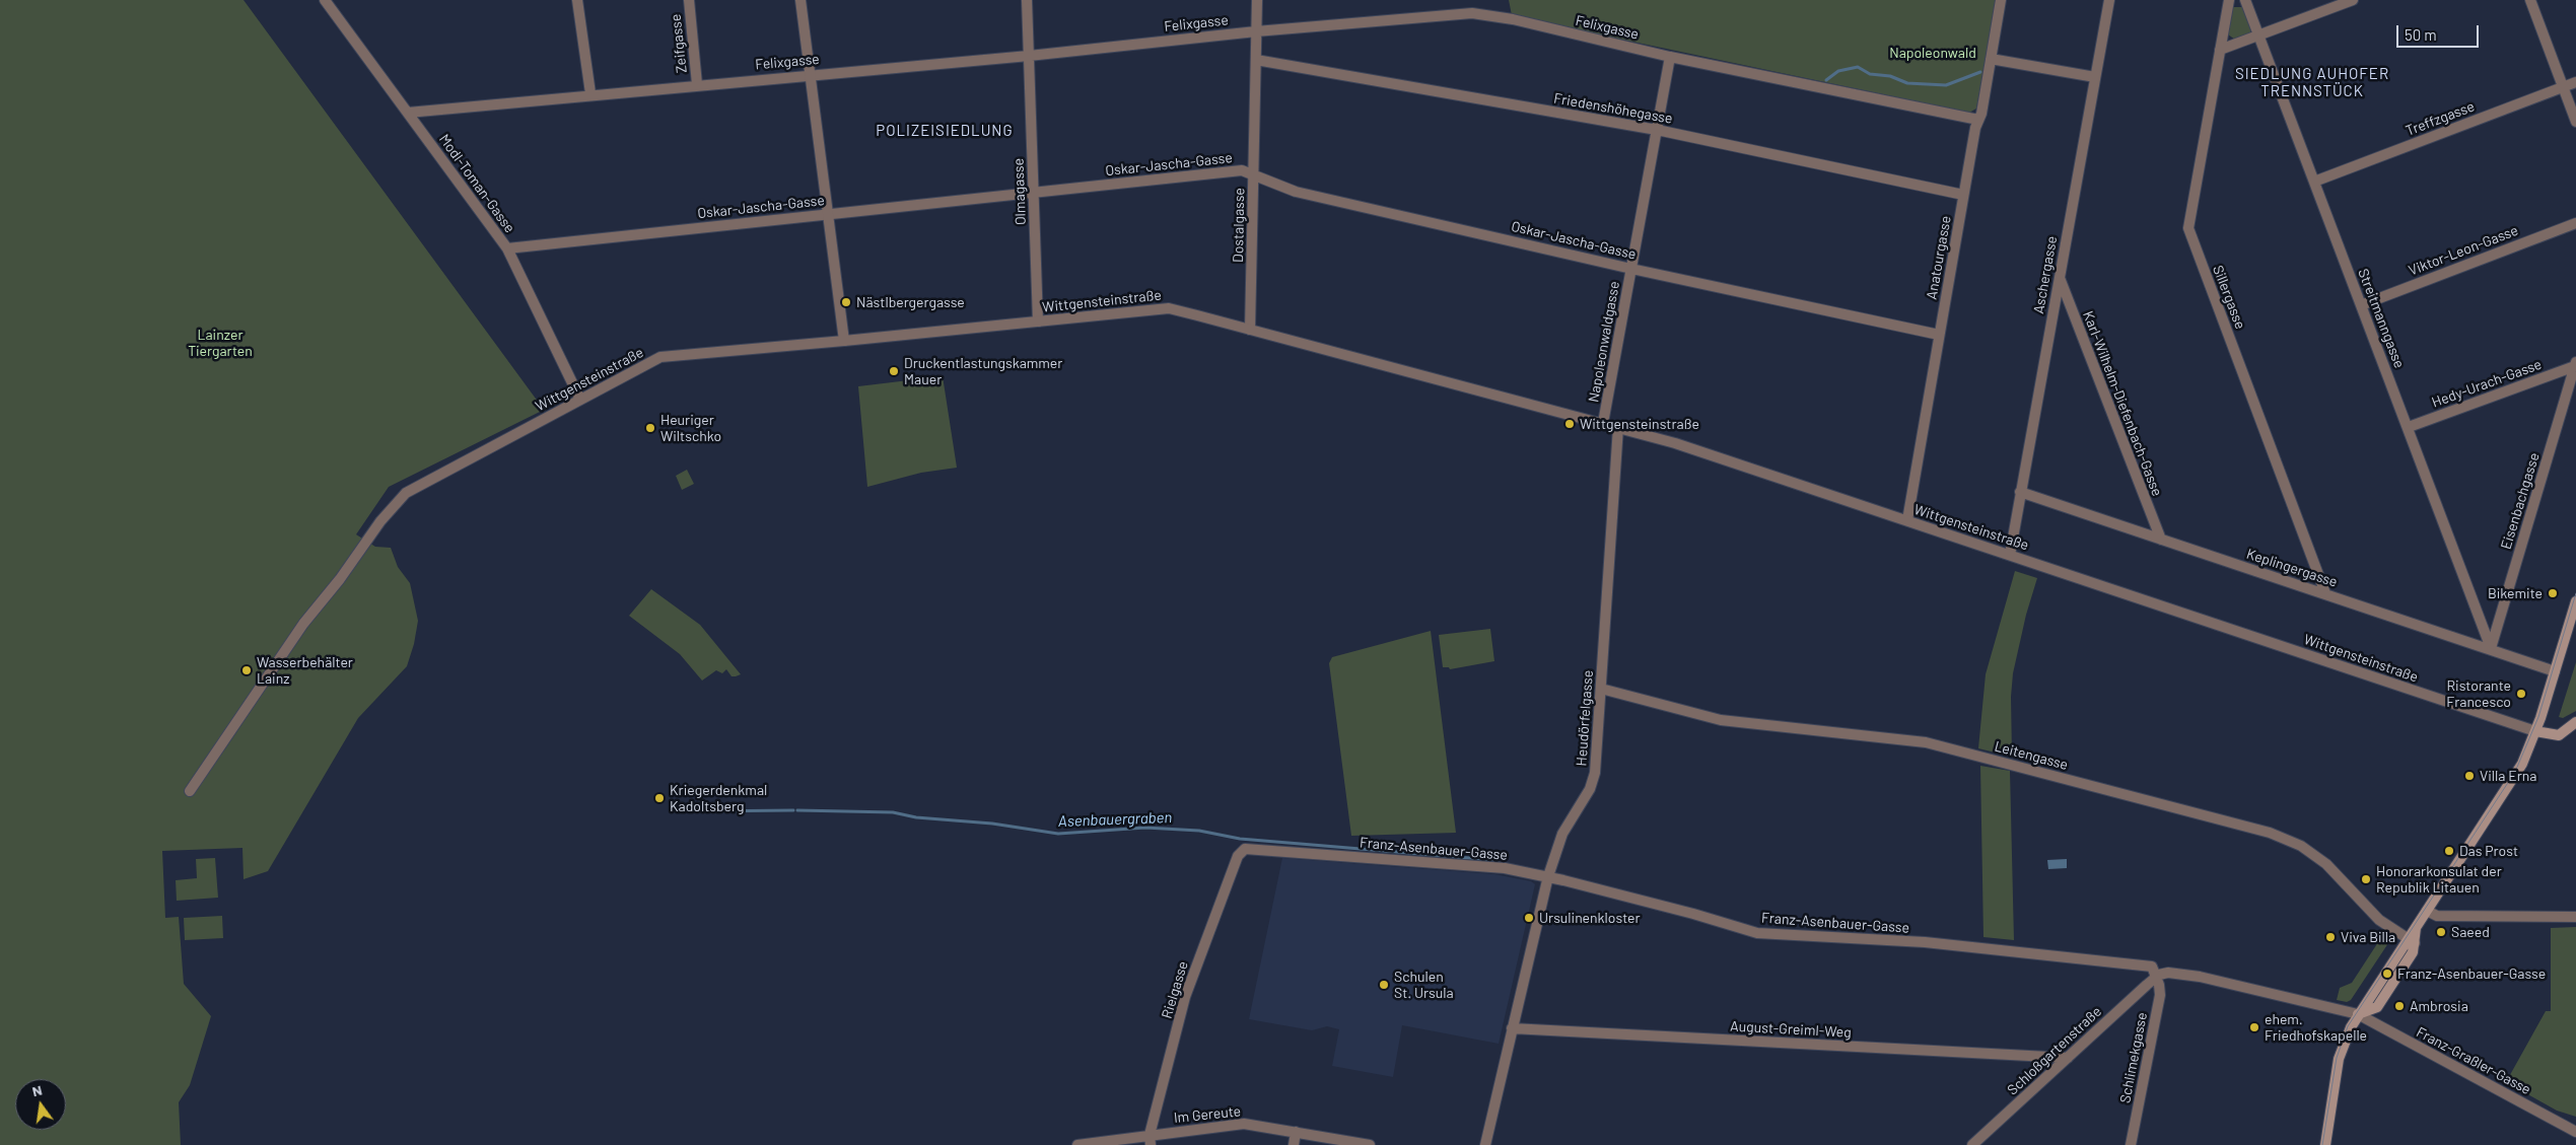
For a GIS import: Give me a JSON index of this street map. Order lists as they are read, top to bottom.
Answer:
{
  "streets": {
    "street": [
      "Felixgasse",
      "Zeifgasse",
      "Friedenshöhegasse",
      "Treffzgasse",
      "Oskar-Jascha-Gasse",
      "Modl-Toman-Gasse",
      "Olmagasse",
      "Dostalgasse",
      "Viktor-Leon-Gasse",
      "Anatourgasse",
      "Aschergasse",
      "Sillergasse",
      "Wittgensteinstraße",
      "Streitmanngasse",
      "Napoleonwaldgasse",
      "Hedy-Urach-Gasse",
      "Karl-Wilhelm-Diefenbach-Gasse",
      "Eisenbachgasse",
      "Keplingergasse",
      "Heudörfelgasse",
      "Leitengasse",
      "Franz-Asenbauer-Gasse",
      "Rielgasse",
      "August-Greiml-Weg",
      "Schloßgartenstraße",
      "Schlimekgasse",
      "Franz-Graßler-Gasse",
      "Im Gereute"
    ]
  },
  "crossings": [
    ["Felixgasse", "Zeifgasse"],
    ["Felixgasse", "Modl-Toman-Gasse"],
    ["Felixgasse", "Olmagasse"],
    ["Felixgasse", "Dostalgasse"],
    ["Felixgasse", "Anatourgasse"],
    ["Felixgasse", "Napoleonwaldgasse"],
    ["Friedenshöhegasse", "Dostalgasse"],
    ["Friedenshöhegasse", "Anatourgasse"],
    ["Friedenshöhegasse", "Napoleonwaldgasse"],
    ["Treffzgasse", "Streitmanngasse"],
    ["Oskar-Jascha-Gasse", "Modl-Toman-Gasse"],
    ["Oskar-Jascha-Gasse", "Olmagasse"],
    ["Oskar-Jascha-Gasse", "Dostalgasse"],
    ["Oskar-Jascha-Gasse", "Anatourgasse"],
    ["Oskar-Jascha-Gasse", "Napoleonwaldgasse"],
    ["Modl-Toman-Gasse", "Wittgensteinstraße"],
    ["Olmagasse", "Wittgensteinstraße"],
    ["Dostalgasse", "Wittgensteinstraße"],
    ["Viktor-Leon-Gasse", "Streitmanngasse"],
    ["Anatourgasse", "Wittgensteinstraße"],
    ["Aschergasse", "Wittgensteinstraße"],
    ["Aschergasse", "Karl-Wilhelm-Diefenbach-Gasse"],
    ["Aschergasse", "Keplingergasse"],
    ["Sillergasse", "Keplingergasse"],
    ["Wittgensteinstraße", "Napoleonwaldgasse"],
    ["Wittgensteinstraße", "Heudörfelgasse"],
    ["Streitmanngasse", "Hedy-Urach-Gasse"],
    ["Streitmanngasse", "Eisenbachgasse"],
    ["Streitmanngasse", "Keplingergasse"],
    ["Hedy-Urach-Gasse", "Eisenbachgasse"],
    ["Karl-Wilhelm-Diefenbach-Gasse", "Keplingergasse"],
    ["Eisenbachgasse", "Keplingergasse"],
    ["Heudörfelgasse", "Leitengasse"],
    ["Heudörfelgasse", "Franz-Asenbauer-Gasse"],
    ["Heudörfelgasse", "August-Greiml-Weg"],
    ["Franz-Asenbauer-Gasse", "Rielgasse"],
    ["Franz-Asenbauer-Gasse", "Schloßgartenstraße"],
    ["Franz-Asenbauer-Gasse", "Schlimekgasse"],
    ["Rielgasse", "Im Gereute"],
    ["August-Greiml-Weg", "Schloßgartenstraße"],
    ["Schloßgartenstraße", "Schlimekgasse"]
  ],
  "districts": ["SIEDLUNG AUHOFER TRENNSTÜCK", "POLIZEISIEDLUNG"],
  "water": ["Asenbauergraben"],
  "parks": ["Napoleonwald", "Lainzer Tiergarten"],
  "places": [
    "Nästlbergergasse",
    "Druckentlastungskammer Mauer",
    "Wittgensteinstraße",
    "Heuriger Wiltschko",
    "Bikemite",
    "Wasserbehälter Lainz",
    "Ristorante Francesco",
    "Villa Erna",
    "Kriegerdenkmal Kadoltsberg",
    "Das Prost",
    "Honorarkonsulat der Republik Litauen",
    "Ursulinenkloster",
    "Saeed",
    "Viva Billa",
    "Franz-Asenbauer-Gasse",
    "Schulen St. Ursula",
    "Ambrosia",
    "ehem. Friedhofskapelle"
  ],
  "scale_bar": "50 m",
  "north": "top"
}
